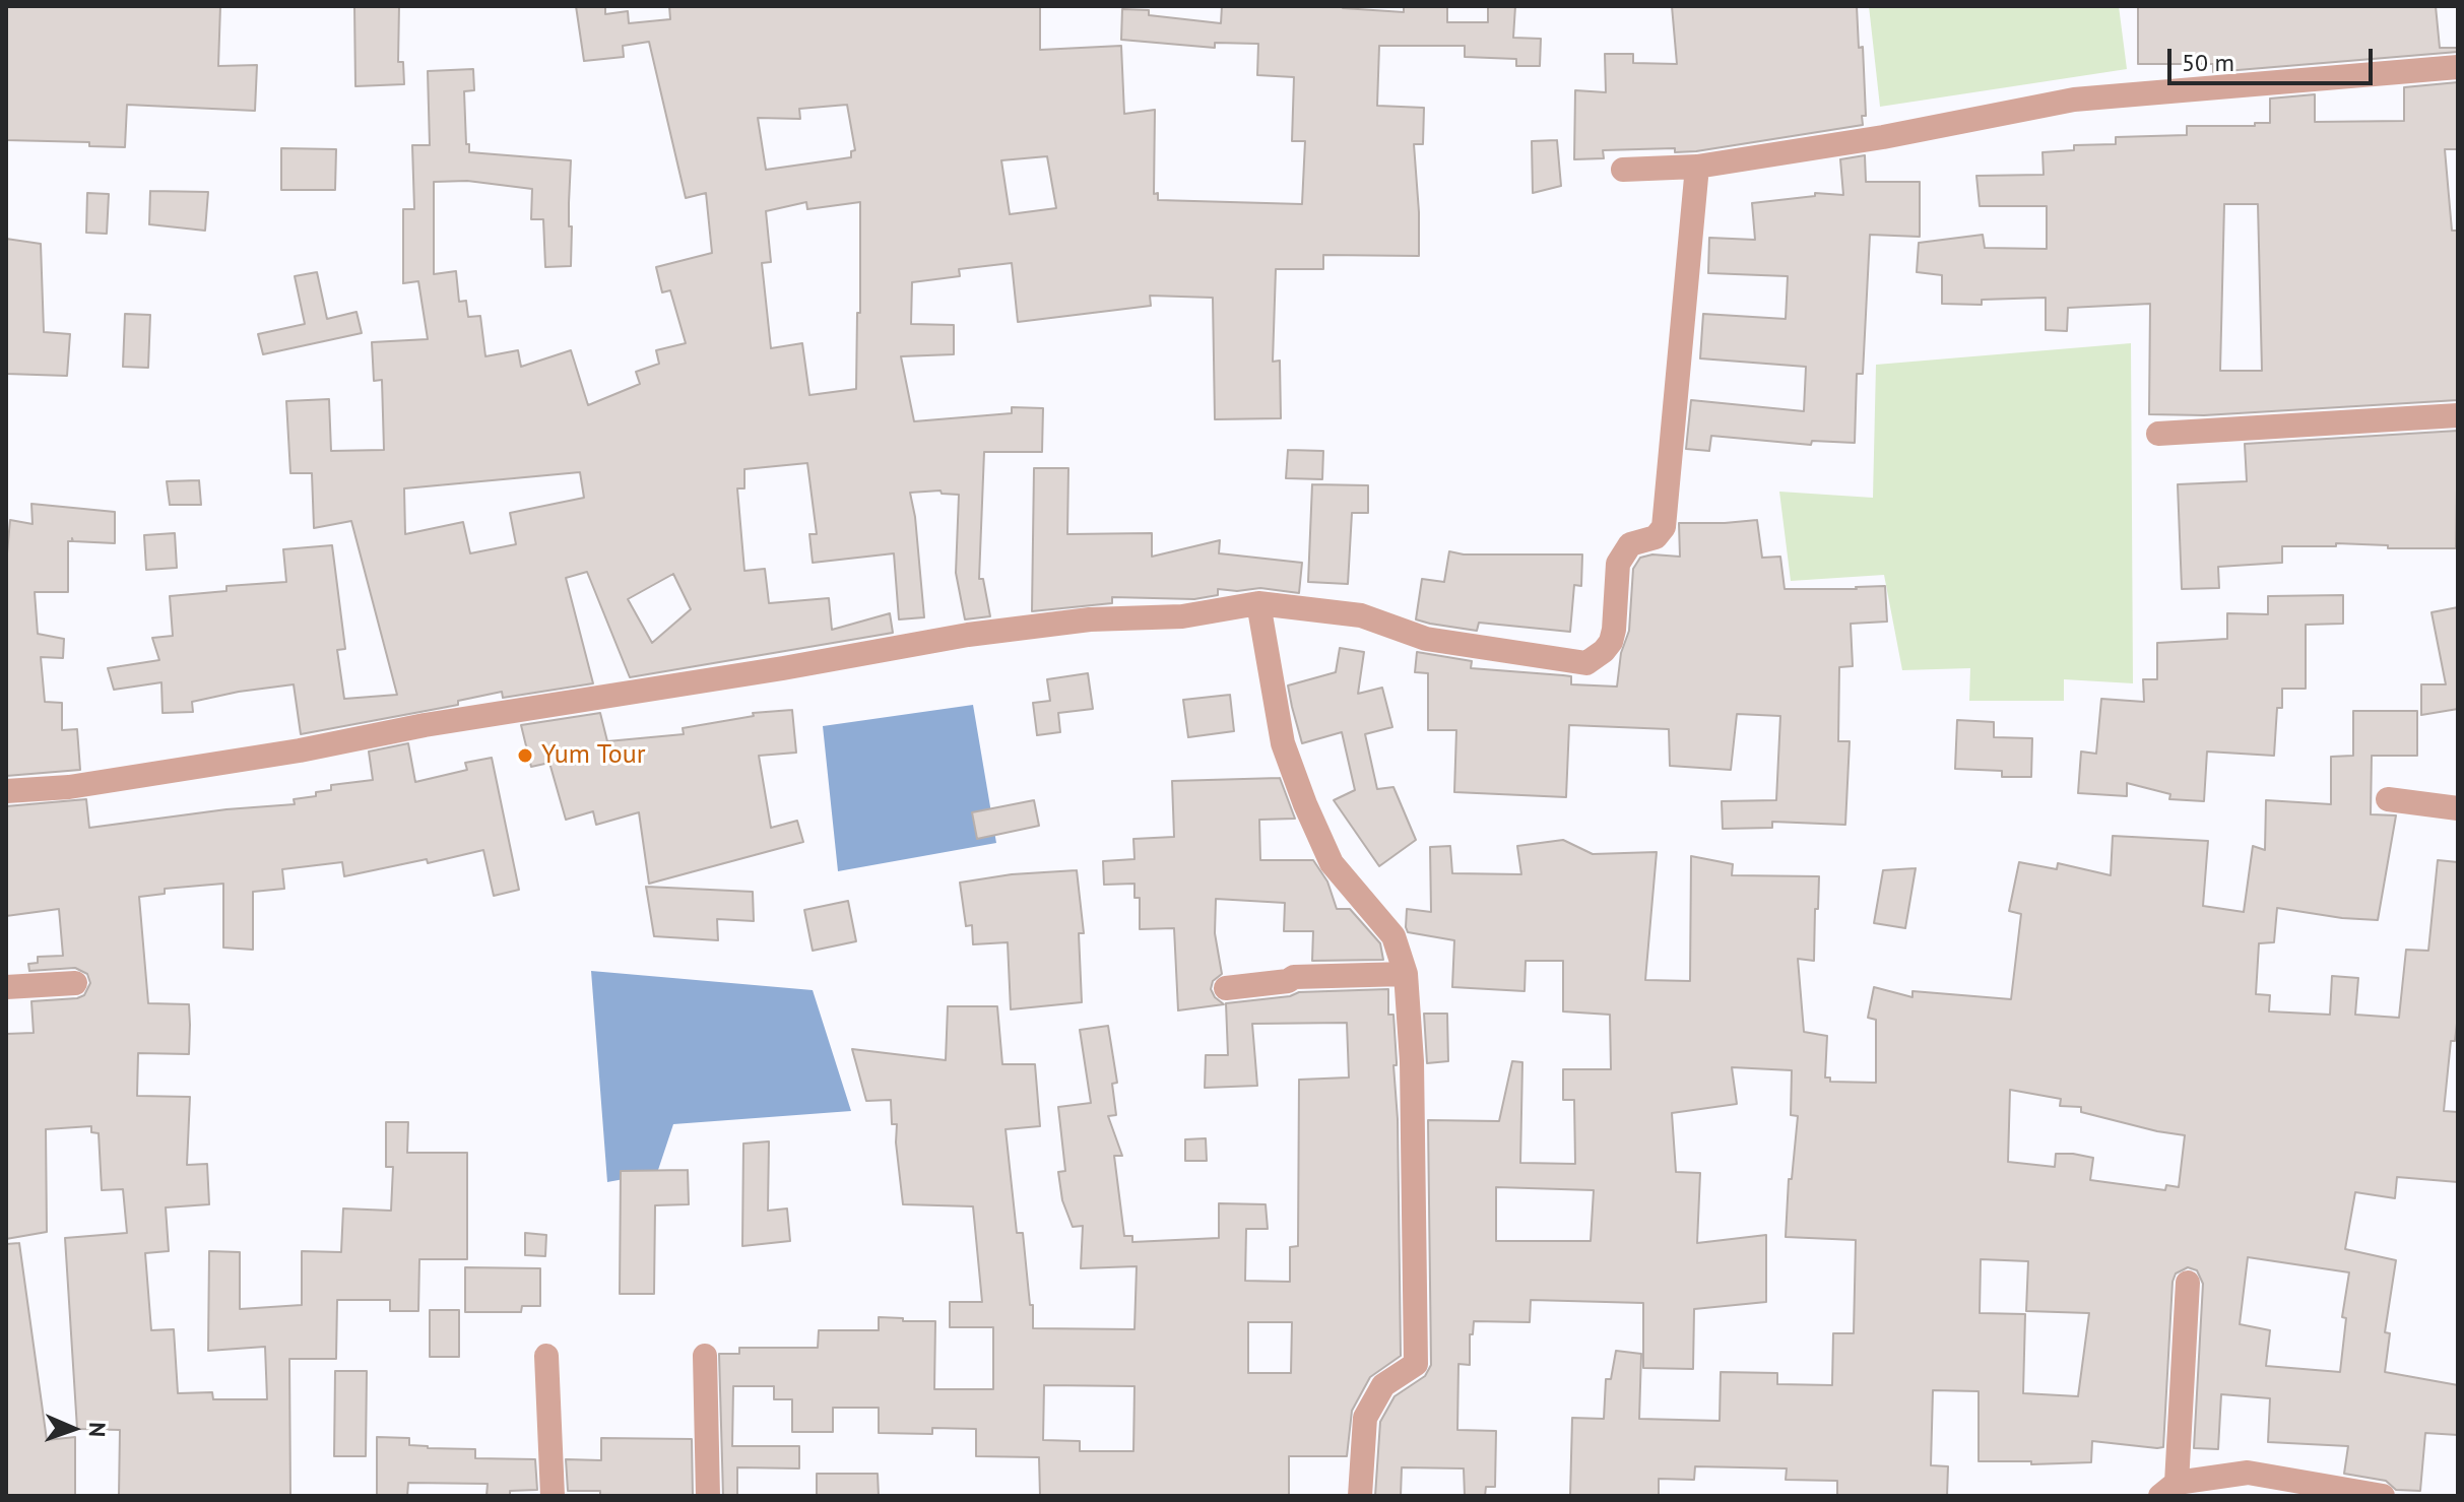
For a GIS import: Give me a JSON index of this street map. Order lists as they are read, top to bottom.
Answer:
{
  "places": ["Yum Tour"],
  "scale_bar": "50 m",
  "north": "right"
}
